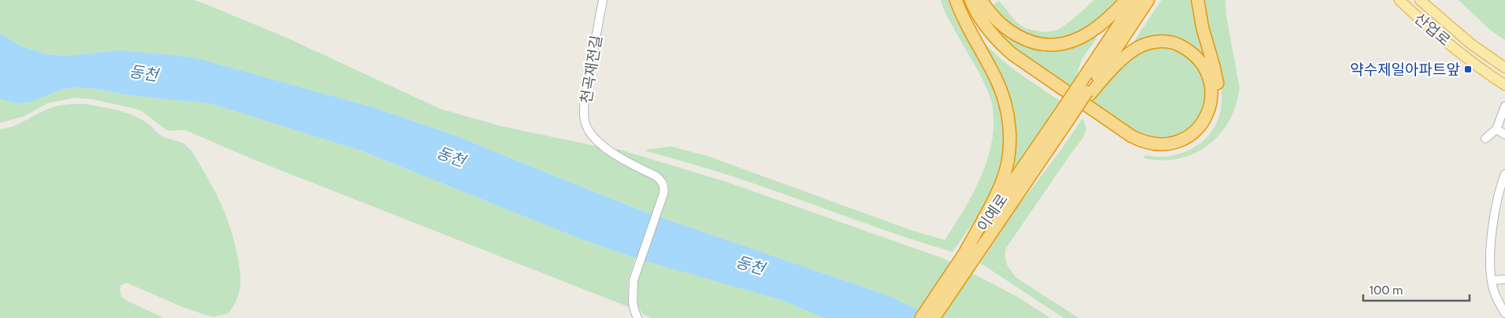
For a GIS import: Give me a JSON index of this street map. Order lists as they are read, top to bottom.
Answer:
{
  "streets": {
    "highway": ["이예로"],
    "main road": ["산업로"],
    "street": ["천곡재전길"]
  },
  "water": ["동천"],
  "places": {
    "transit": ["약수제일아파트앞"]
  },
  "scale_bar": "100 m"
}
